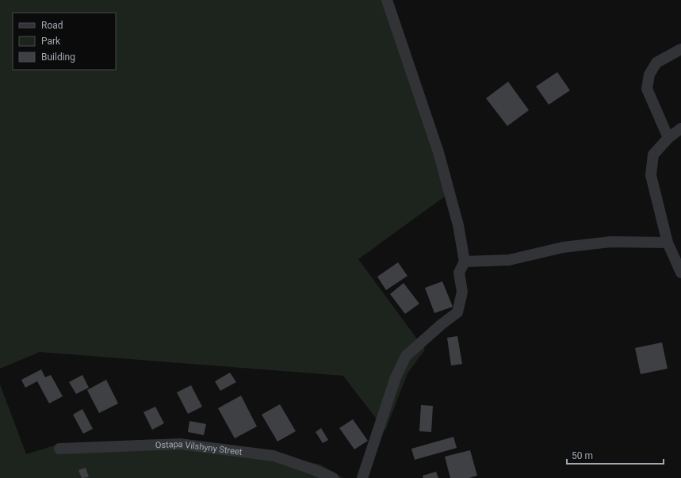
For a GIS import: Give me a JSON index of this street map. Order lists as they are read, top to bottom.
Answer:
{
  "streets": {
    "street": ["Ostapa Vilshyny Street"]
  },
  "legend": ["Road", "Park", "Building"],
  "scale_bar": "50 m"
}
